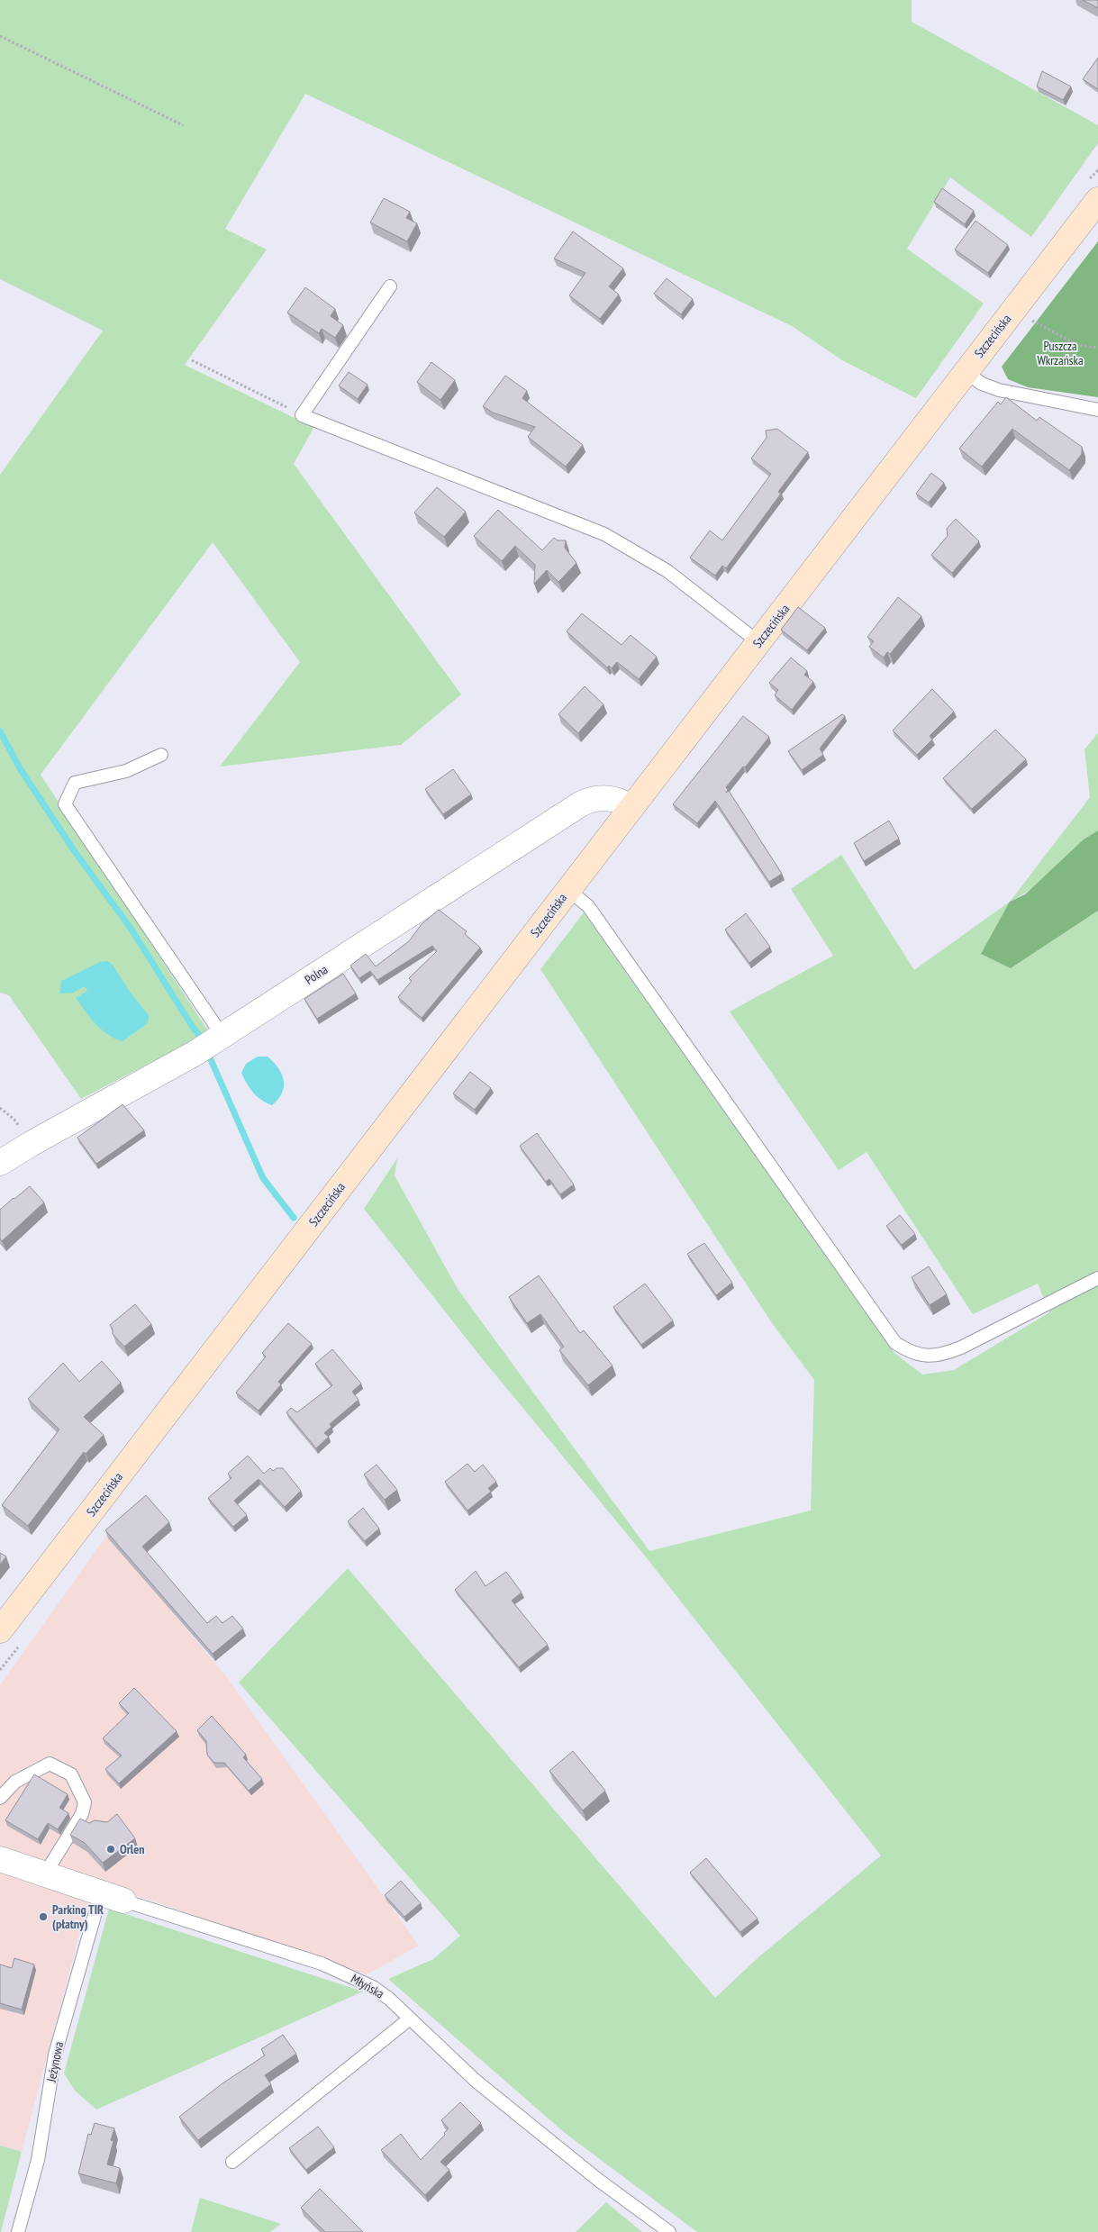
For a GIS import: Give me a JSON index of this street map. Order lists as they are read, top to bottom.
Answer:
{
  "streets": {
    "street": ["Szczecińska", "Polna", "Młyńska"],
    "lane": ["Jeżynowa"]
  },
  "crossings": [
    ["Szczecińska", "Polna"],
    ["Młyńska", "Jeżynowa"]
  ],
  "parks": ["Puszcza Wkrzańska"],
  "places": ["Orlen", "Parking TIR (płatny)"]
}
